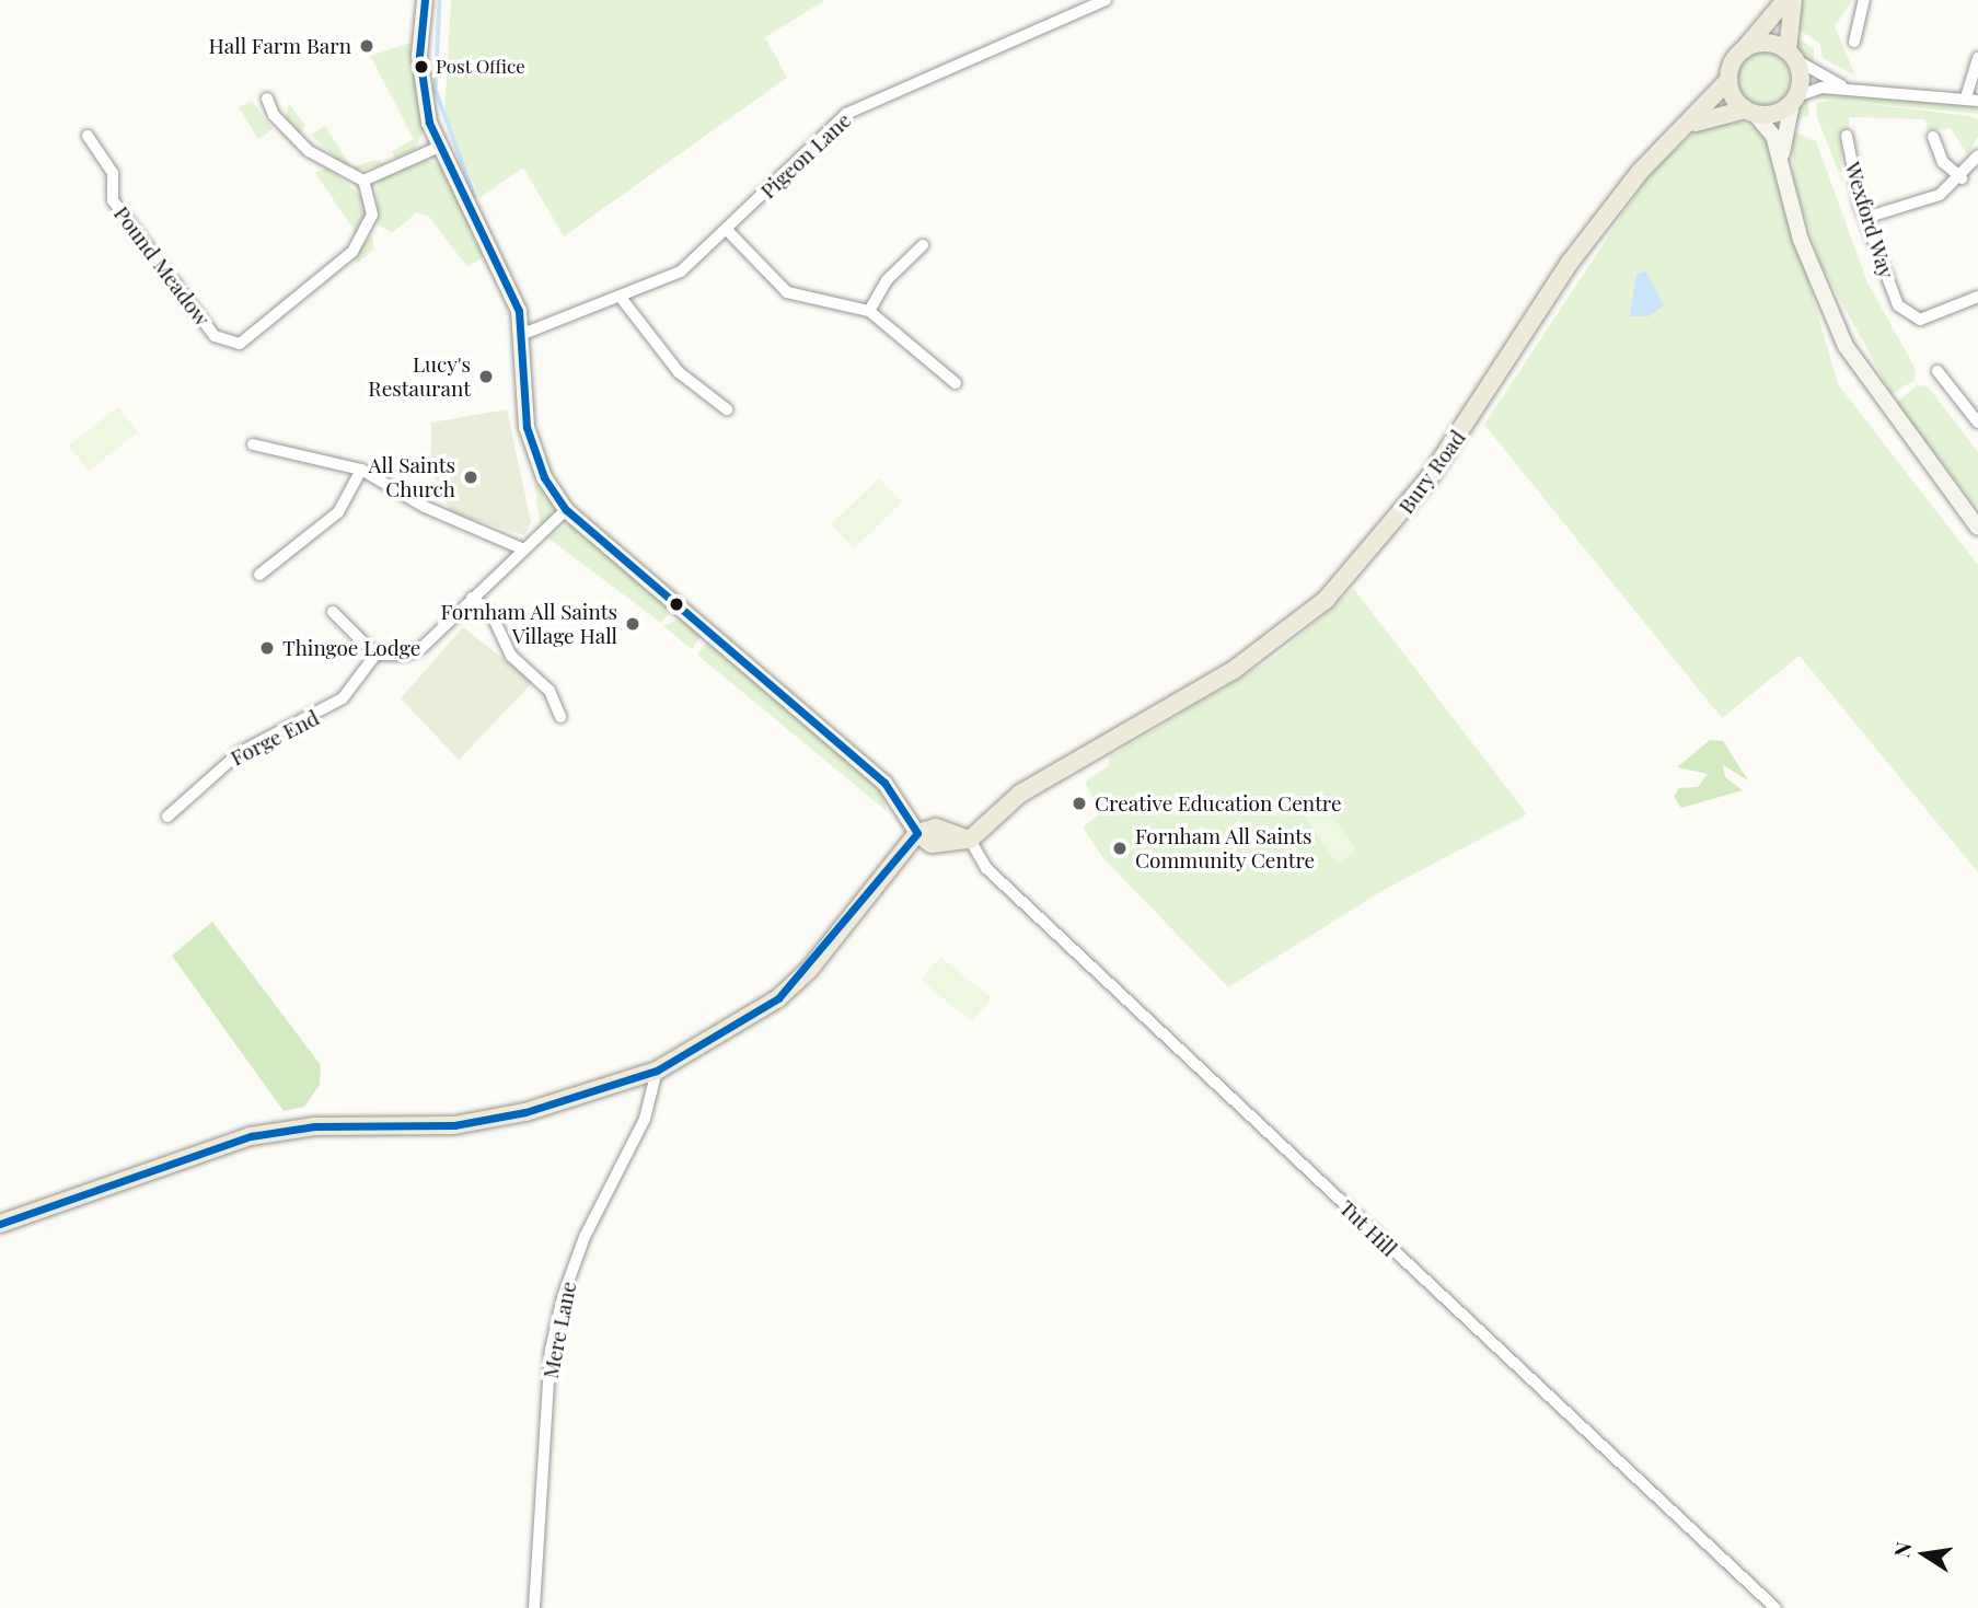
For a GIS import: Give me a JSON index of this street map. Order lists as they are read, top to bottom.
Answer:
{
  "streets": {
    "main road": ["Bury Road"],
    "street": [
      "Pigeon Lane",
      "Wexford Way",
      "Pound Meadow",
      "Forge End",
      "Tut Hill",
      "Mere Lane"
    ]
  },
  "crossings": [
    ["Bury Road", "Tut Hill"]
  ],
  "places": [
    "Hall Farm Barn",
    "Post Office",
    "Lucy's Restaurant",
    "All Saints Church",
    "Fornham All Saints Village Hall",
    "Thingoe Lodge",
    "Creative Education Centre",
    "Fornham All Saints Community Centre"
  ],
  "north": "left"
}
